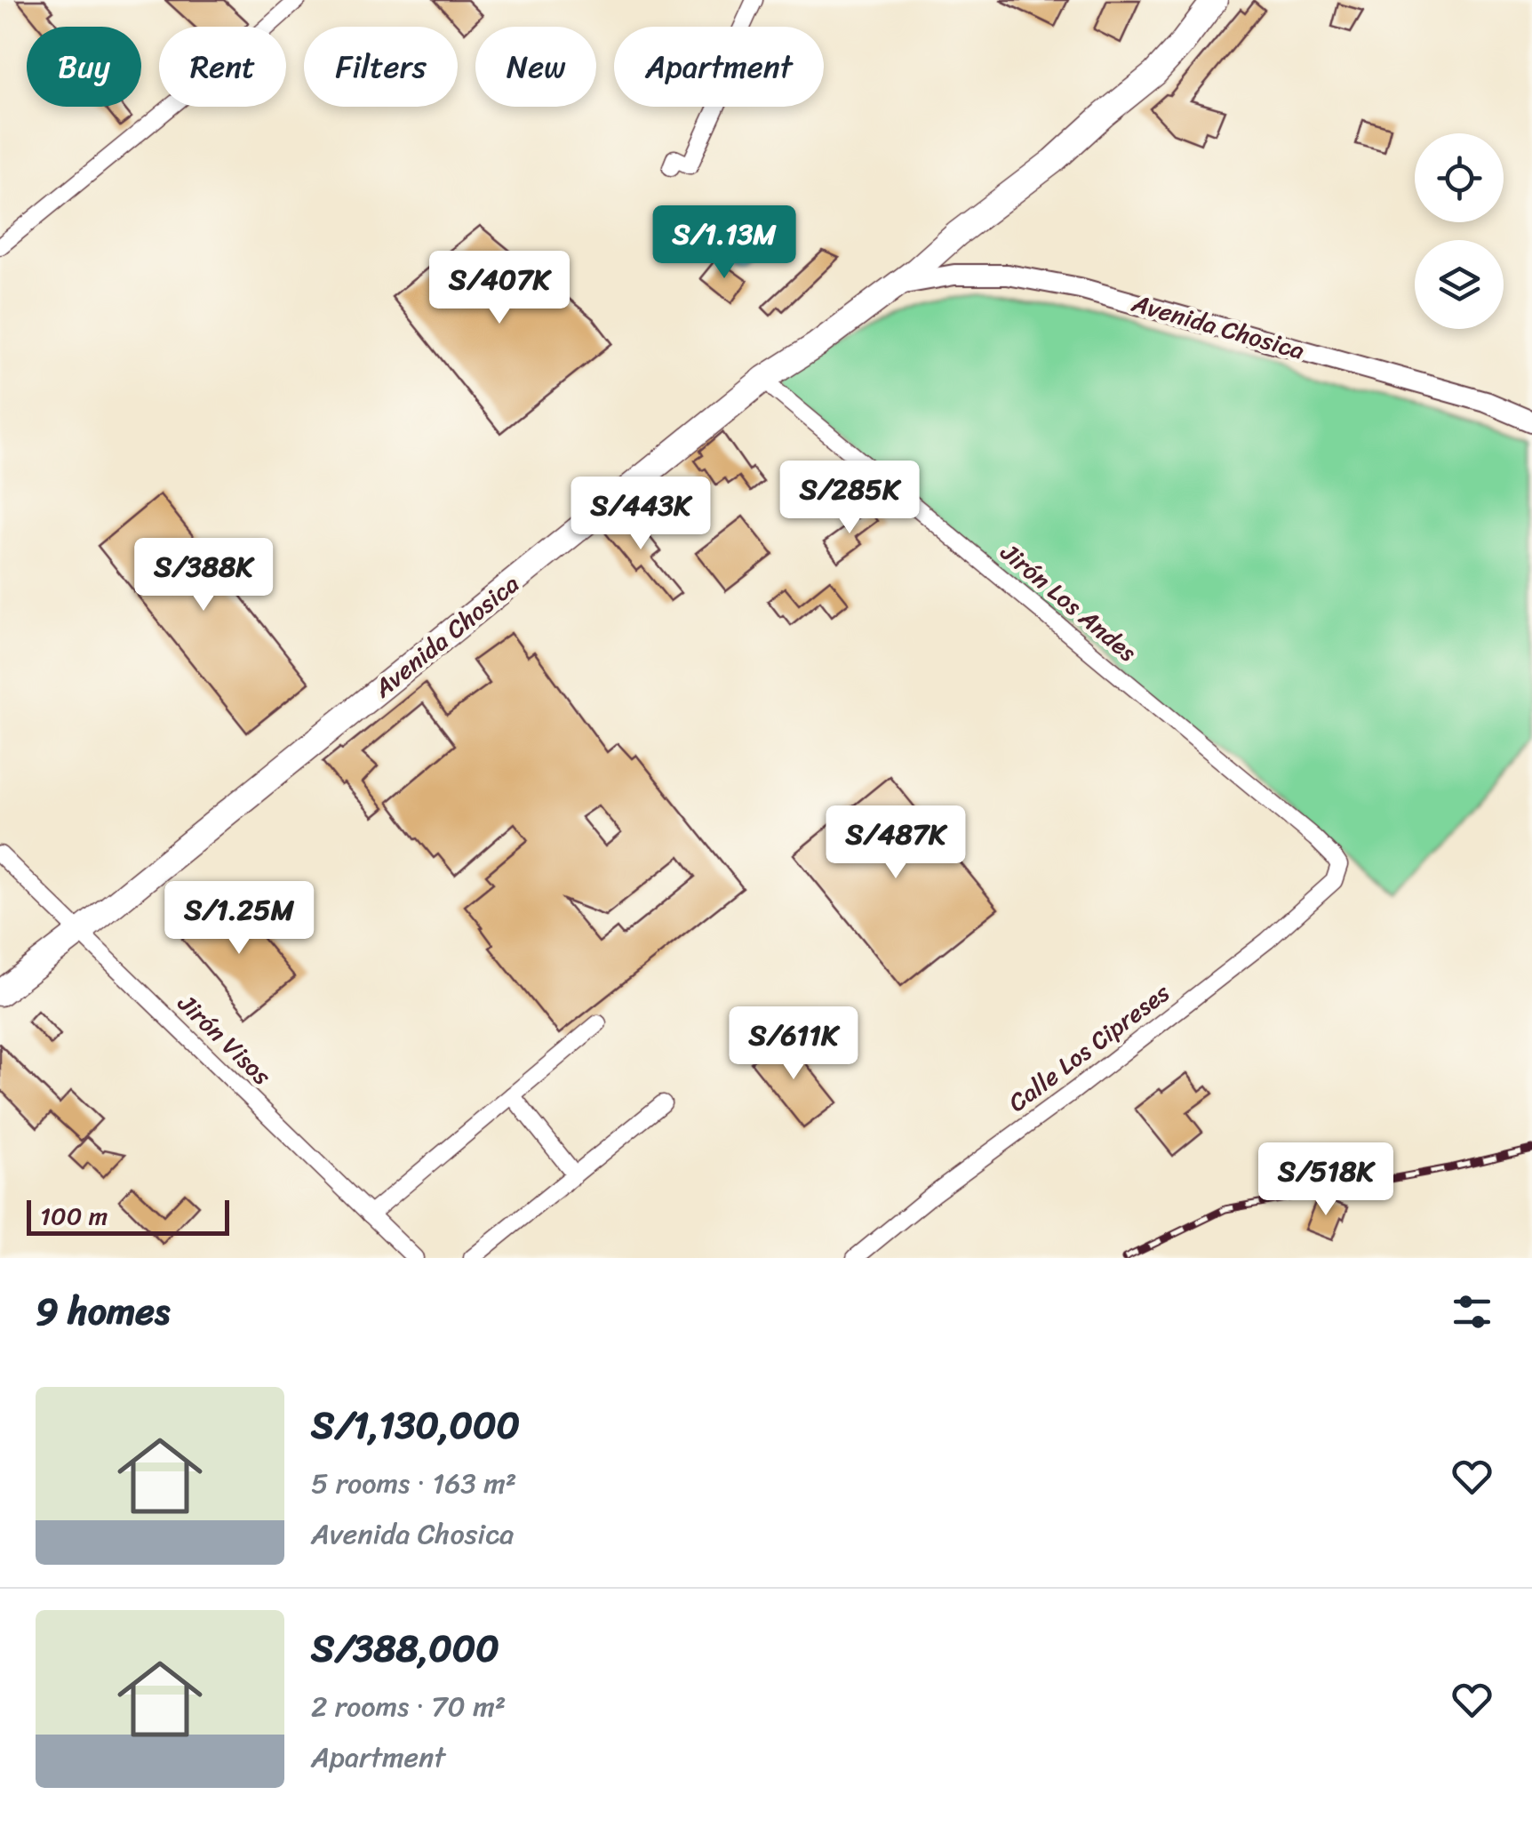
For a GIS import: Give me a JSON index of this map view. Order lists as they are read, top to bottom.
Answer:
{
  "streets": {
    "main road": ["Avenida Chosica"],
    "street": ["Jirón Los Andes", "Jirón Visos", "Calle Los Cipreses"]
  },
  "crossings": [
    ["Avenida Chosica", "Jirón Los Andes"],
    ["Avenida Chosica", "Jirón Visos"],
    ["Jirón Los Andes", "Calle Los Cipreses"]
  ],
  "scale_bar": "100 m",
  "page": {
    "chip": [
      "Buy",
      "Rent",
      "Filters",
      "New",
      "Apartment"
    ],
    "price": [
      "S/1.13M",
      "S/407K",
      "S/285K",
      "S/443K",
      "S/388K",
      "S/487K",
      "S/1.25M",
      "S/611K",
      "S/518K"
    ],
    "scale": "100 m",
    "heading": "9 homes",
    "list": [
      {
        "name": "S/1,130,000",
        "note": "5 rooms · 163 m² · Avenida Chosica"
      },
      {
        "name": "S/388,000",
        "note": "2 rooms · 70 m² · Apartment"
      }
    ]
  }
}
